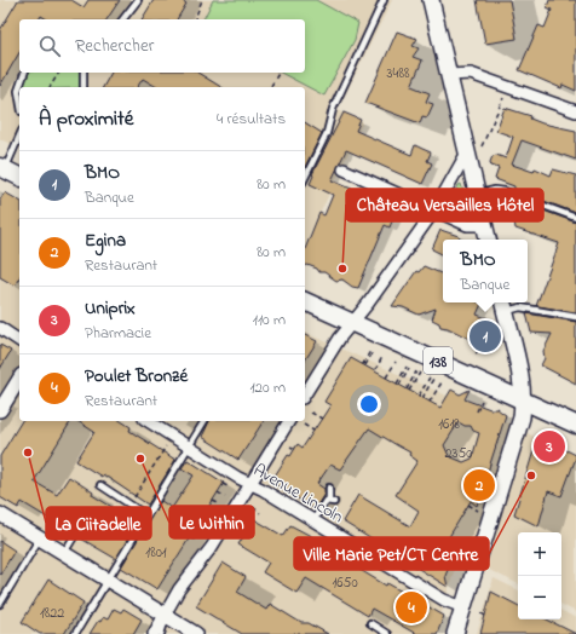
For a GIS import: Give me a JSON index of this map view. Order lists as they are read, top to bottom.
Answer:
{
  "streets": {
    "main road": ["138"],
    "street": ["Avenue Lincoln"]
  },
  "places": [
    "Château Versailles Hôtel",
    "La Ciitadelle",
    "Le Within",
    "Ville Marie Pet/CT Centre"
  ],
  "house_numbers": [
    "3488",
    "1618",
    "2350",
    "1801",
    "1650",
    "1822"
  ],
  "page": {
    "search": "Rechercher",
    "heading": ["À proximité", "4 résultats"],
    "list": [
      {
        "mark": "1",
        "name": "BMO",
        "note": "Banque",
        "value": "80 m"
      },
      {
        "mark": "2",
        "name": "Egina",
        "note": "Restaurant",
        "value": "80 m"
      },
      {
        "mark": "3",
        "name": "Uniprix",
        "note": "Pharmacie",
        "value": "110 m"
      },
      {
        "mark": "4",
        "name": "Poulet Bronzé",
        "note": "Restaurant",
        "value": "120 m"
      }
    ],
    "popup": ["BMO", "Banque"],
    "pins": [
      "1",
      "3",
      "2",
      "4"
    ],
    "map_buttons": ["+", "−"]
  }
}
